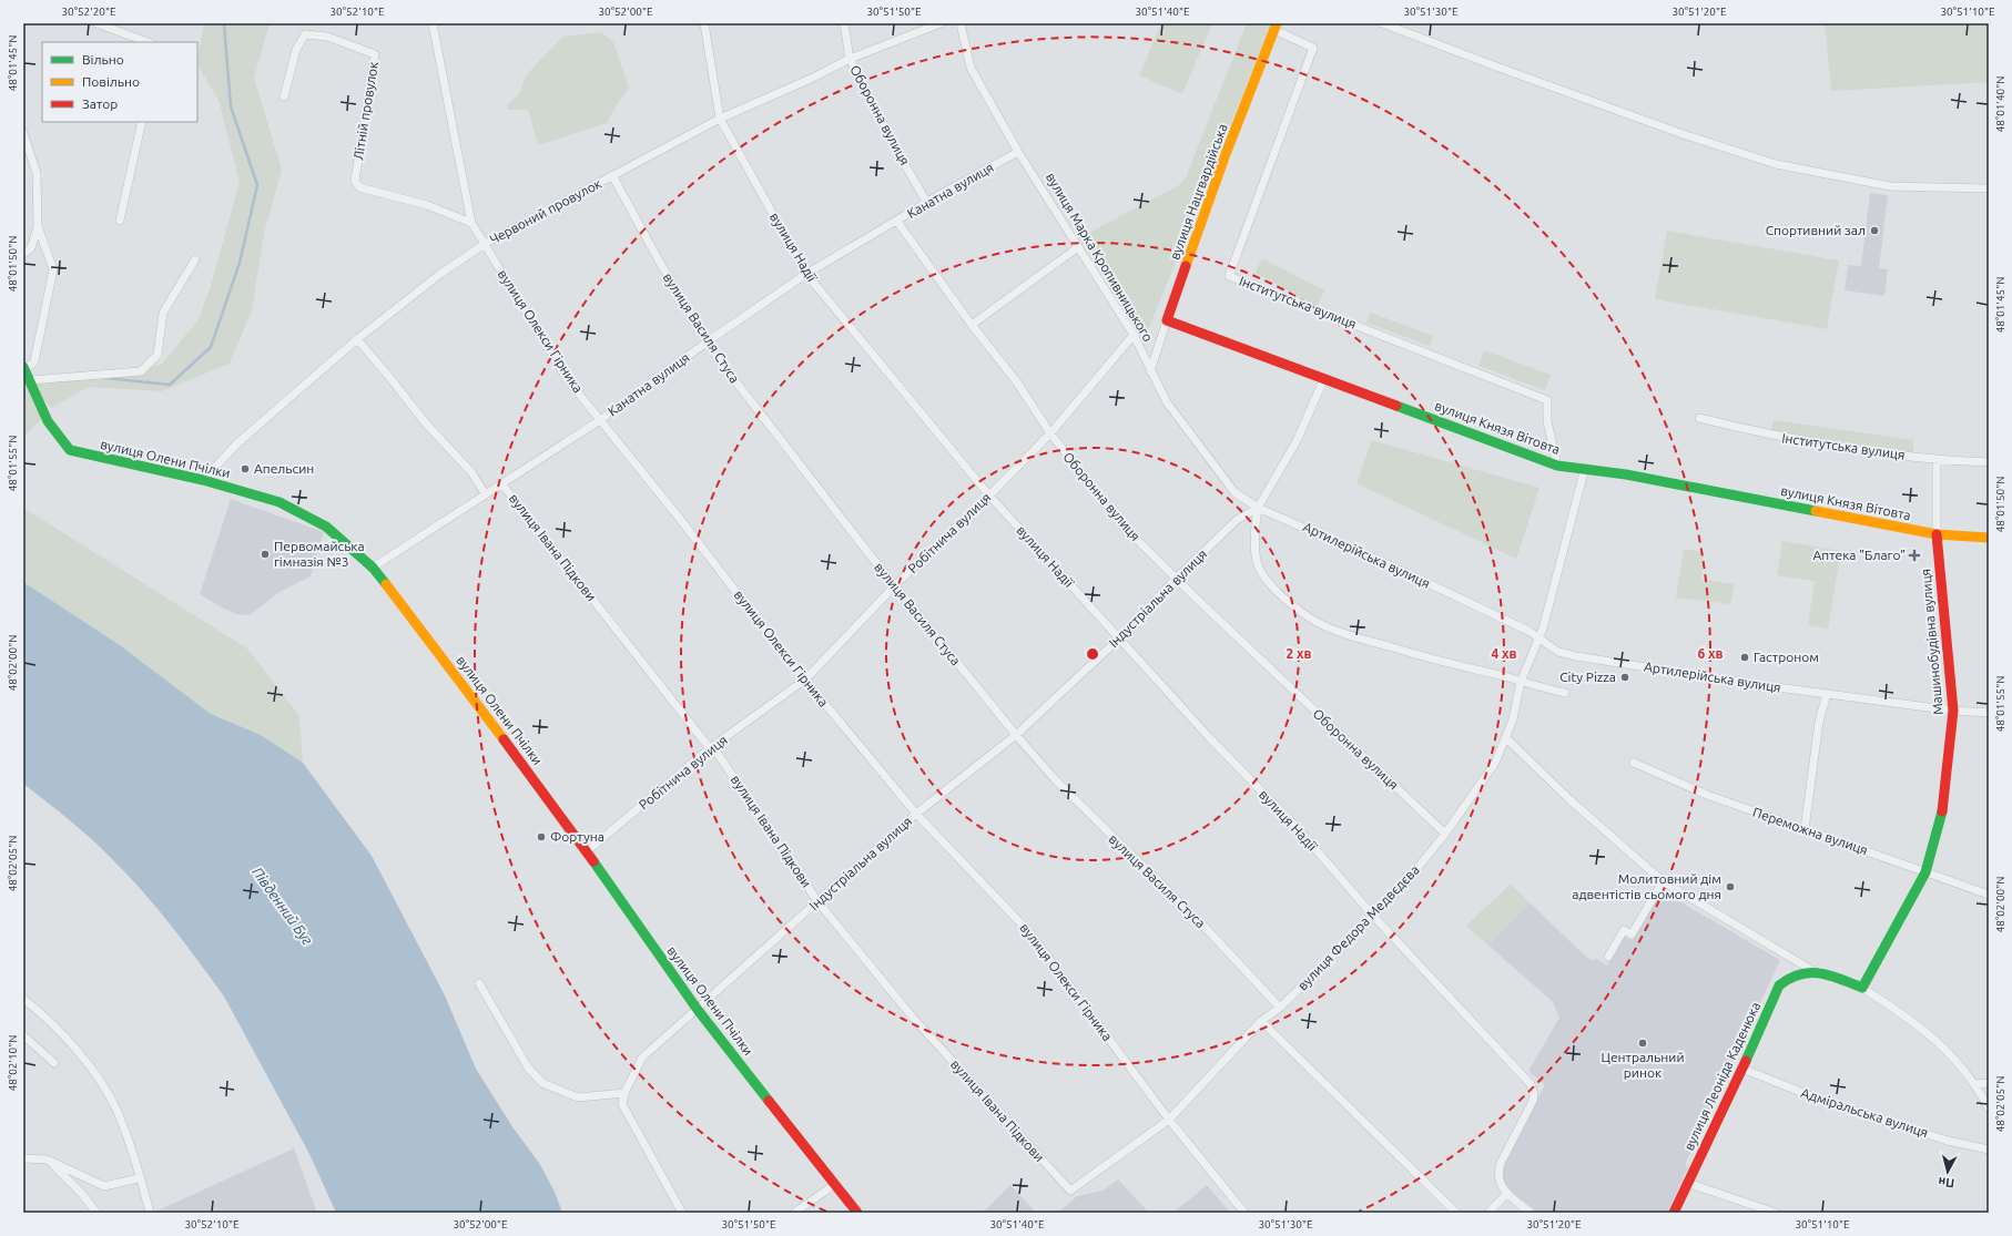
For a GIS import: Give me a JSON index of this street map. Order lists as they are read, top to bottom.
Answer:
{
  "streets": {
    "street": [
      "Літній провулок",
      "Оборонна вулиця",
      "Канатна вулиця",
      "вулиця Нацгвардійська",
      "Червоний провулок",
      "вулиця Надії",
      "вулиця Марка Кропивницького",
      "Інститутська вулиця",
      "вулиця Василя Стуса",
      "вулиця Олекси Гірника",
      "вулиця Князя Вітовта",
      "вулиця Олени Пчілки",
      "Робітнича вулиця",
      "вулиця Івана Підкови",
      "Артилерійська вулиця",
      "Індустріальна вулиця",
      "Машинобудівна вулиця",
      "Переможна вулиця",
      "вулиця Федора Медвєдєва",
      "вулиця Леоніда Каденюка",
      "Адміральська вулиця"
    ]
  },
  "crossings": [
    ["Літній провулок", "вулиця Олекси Гірника"],
    ["Оборонна вулиця", "Канатна вулиця"],
    ["Оборонна вулиця", "Червоний провулок"],
    ["Оборонна вулиця", "Робітнича вулиця"],
    ["Оборонна вулиця", "Індустріальна вулиця"],
    ["Оборонна вулиця", "вулиця Федора Медвєдєва"],
    ["Канатна вулиця", "вулиця Надії"],
    ["Канатна вулиця", "вулиця Марка Кропивницького"],
    ["Канатна вулиця", "вулиця Василя Стуса"],
    ["Канатна вулиця", "вулиця Олекси Гірника"],
    ["Канатна вулиця", "вулиця Олени Пчілки"],
    ["Канатна вулиця", "вулиця Івана Підкови"],
    ["вулиця Нацгвардійська", "вулиця Марка Кропивницького"],
    ["вулиця Нацгвардійська", "Інститутська вулиця"],
    ["вулиця Нацгвардійська", "вулиця Князя Вітовта"],
    ["Червоний провулок", "вулиця Надії"],
    ["Червоний провулок", "вулиця Василя Стуса"],
    ["Червоний провулок", "вулиця Олекси Гірника"],
    ["Червоний провулок", "вулиця Олени Пчілки"],
    ["вулиця Надії", "Робітнича вулиця"],
    ["вулиця Надії", "Індустріальна вулиця"],
    ["вулиця Надії", "вулиця Федора Медвєдєва"],
    ["вулиця Марка Кропивницького", "Робітнича вулиця"],
    ["вулиця Марка Кропивницького", "Артилерійська вулиця"],
    ["вулиця Марка Кропивницького", "Індустріальна вулиця"],
    ["Інститутська вулиця", "вулиця Князя Вітовта"],
    ["Інститутська вулиця", "Машинобудівна вулиця"],
    ["вулиця Василя Стуса", "Робітнича вулиця"],
    ["вулиця Василя Стуса", "Індустріальна вулиця"],
    ["вулиця Василя Стуса", "вулиця Федора Медвєдєва"],
    ["вулиця Олекси Гірника", "Робітнича вулиця"],
    ["вулиця Олекси Гірника", "Індустріальна вулиця"],
    ["вулиця Олекси Гірника", "вулиця Федора Медвєдєва"],
    ["вулиця Князя Вітовта", "Машинобудівна вулиця"],
    ["вулиця Князя Вітовта", "вулиця Федора Медвєдєва"],
    ["вулиця Олени Пчілки", "Робітнича вулиця"],
    ["вулиця Олени Пчілки", "Індустріальна вулиця"],
    ["Робітнича вулиця", "вулиця Івана Підкови"],
    ["вулиця Івана Підкови", "Індустріальна вулиця"],
    ["вулиця Івана Підкови", "вулиця Федора Медвєдєва"],
    ["Артилерійська вулиця", "Індустріальна вулиця"],
    ["Артилерійська вулиця", "Машинобудівна вулиця"],
    ["Артилерійська вулиця", "вулиця Федора Медвєдєва"],
    ["Машинобудівна вулиця", "Переможна вулиця"],
    ["вулиця Леоніда Каденюка", "Адміральська вулиця"]
  ],
  "water": ["Південний Буг"],
  "places": {
    "other": [
      "Спортивний зал",
      "Апельсин",
      "Первомайська гімназія №3",
      "Гастроном",
      "City Pizza",
      "Фортуна",
      "Молитовний дім адвентістів сьомого дня",
      "Центральний ринок"
    ],
    "health": ["Аптека \"Благо\""]
  },
  "legend": ["Вільно", "Повільно", "Затор"],
  "north": "bottom",
  "coordinates": [
    "30°52'20\"E",
    "30°52'10\"E",
    "30°52'00\"E",
    "30°51'50\"E",
    "30°51'40\"E",
    "30°51'30\"E",
    "30°51'20\"E",
    "30°51'10\"E",
    "48°01'45\"N",
    "48°01'40\"N",
    "48°01'50\"N",
    "48°01'55\"N",
    "48°02'00\"N",
    "48°02'05\"N",
    "48°02'10\"N"
  ],
  "rings": ["2 хв", "4 хв", "6 хв"]
}
